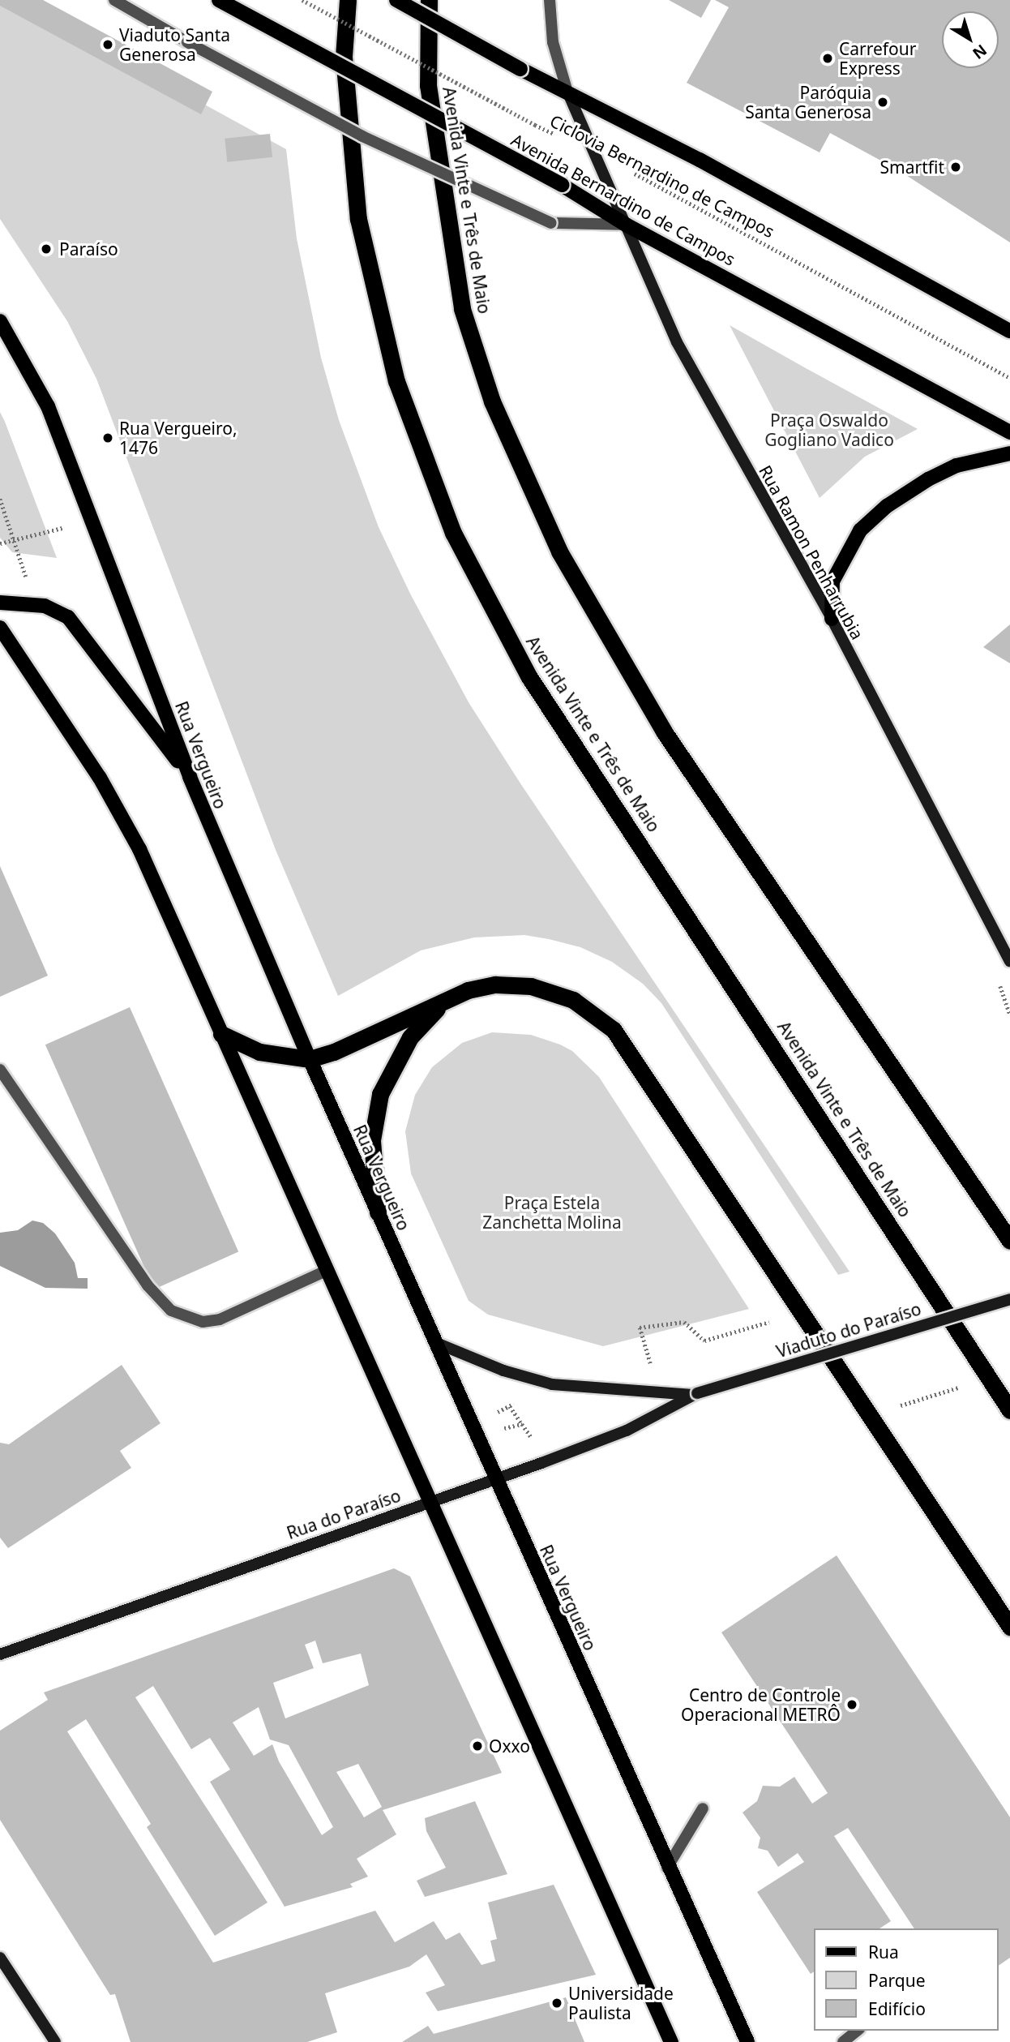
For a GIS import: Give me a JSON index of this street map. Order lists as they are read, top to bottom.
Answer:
{
  "streets": {
    "highway": ["Avenida Vinte e Três de Maio"],
    "main road": [
      "Avenida Bernardino de Campos",
      "Rua Ramon Penharrubia",
      "Rua Vergueiro",
      "Viaduto do Paraíso",
      "Rua do Paraíso"
    ],
    "path": ["Ciclovia Bernardino de Campos"]
  },
  "crossings": [
    ["Ciclovia Bernardino de Campos", "Rua Ramon Penharrubia"],
    ["Avenida Bernardino de Campos", "Rua Ramon Penharrubia"],
    ["Rua Vergueiro", "Rua do Paraíso"],
    ["Viaduto do Paraíso", "Rua do Paraíso"]
  ],
  "parks": ["Praça Oswaldo Gogliano Vadico", "Praça Estela Zanchetta Molina"],
  "places": [
    "Viaduto Santa Generosa",
    "Carrefour Express",
    "Paróquia Santa Generosa",
    "Smartfit",
    "Paraíso",
    "Rua Vergueiro, 1476",
    "Centro de Controle Operacional METRÔ",
    "Oxxo",
    "Universidade Paulista"
  ],
  "legend": ["Rua", "Parque", "Edifício"],
  "north": "bottom right"
}
